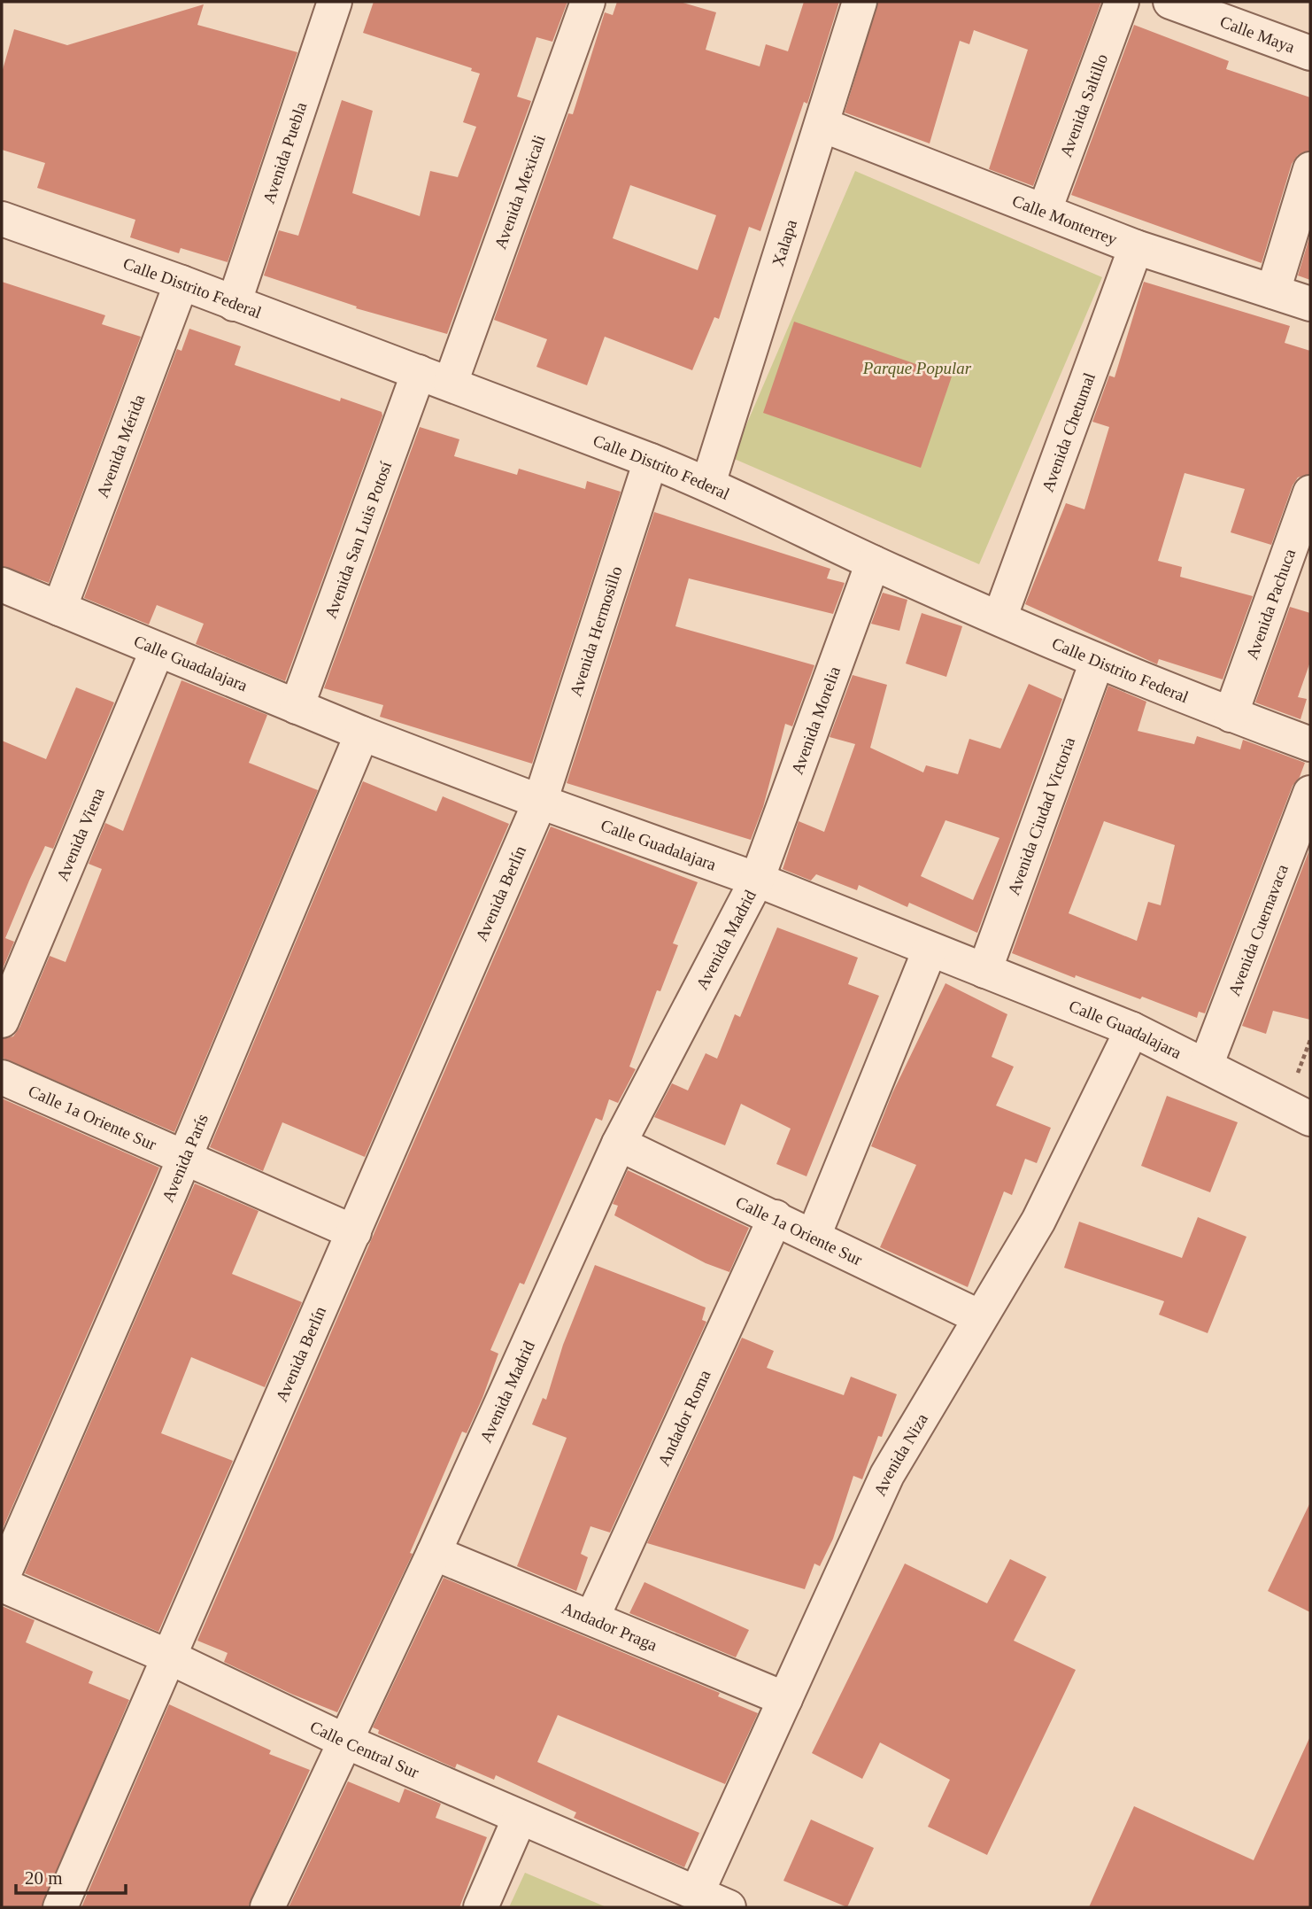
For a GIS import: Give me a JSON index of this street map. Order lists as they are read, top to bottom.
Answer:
{
  "streets": {
    "street": [
      "Calle Maya",
      "Avenida Saltillo",
      "Avenida Puebla",
      "Avenida Mexicali",
      "Calle Monterrey",
      "Xalapa",
      "Calle Distrito Federal",
      "Avenida Chetumal",
      "Avenida Mérida",
      "Avenida San Luis Potosí",
      "Avenida Pachuca",
      "Avenida Hermosillo",
      "Calle Guadalajara",
      "Avenida Morelia",
      "Avenida Ciudad Victoria",
      "Avenida Viena",
      "Avenida Berlín",
      "Avenida Cuernavaca",
      "Avenida Madrid",
      "Calle 1a Oriente Sur",
      "Avenida París",
      "Andador Roma",
      "Avenida Niza",
      "Andador Praga",
      "Calle Central Sur"
    ]
  },
  "crossings": [
    ["Avenida Saltillo", "Calle Monterrey"],
    ["Avenida Puebla", "Calle Distrito Federal"],
    ["Avenida Mexicali", "Calle Distrito Federal"],
    ["Calle Monterrey", "Xalapa"],
    ["Calle Monterrey", "Avenida Chetumal"],
    ["Xalapa", "Calle Distrito Federal"],
    ["Calle Distrito Federal", "Avenida Chetumal"],
    ["Calle Distrito Federal", "Avenida Mérida"],
    ["Calle Distrito Federal", "Avenida San Luis Potosí"],
    ["Calle Distrito Federal", "Avenida Pachuca"],
    ["Calle Distrito Federal", "Avenida Hermosillo"],
    ["Calle Distrito Federal", "Avenida Morelia"],
    ["Calle Distrito Federal", "Avenida Ciudad Victoria"],
    ["Avenida Mérida", "Calle Guadalajara"],
    ["Avenida San Luis Potosí", "Calle Guadalajara"],
    ["Avenida Hermosillo", "Calle Guadalajara"],
    ["Avenida Hermosillo", "Avenida Berlín"],
    ["Calle Guadalajara", "Avenida Morelia"],
    ["Calle Guadalajara", "Avenida Ciudad Victoria"],
    ["Calle Guadalajara", "Avenida Viena"],
    ["Calle Guadalajara", "Avenida Berlín"],
    ["Calle Guadalajara", "Avenida Cuernavaca"],
    ["Calle Guadalajara", "Avenida Madrid"],
    ["Calle Guadalajara", "Avenida París"],
    ["Calle Guadalajara", "Avenida Niza"],
    ["Avenida Morelia", "Avenida Madrid"],
    ["Avenida Berlín", "Calle 1a Oriente Sur"],
    ["Avenida Berlín", "Calle Central Sur"],
    ["Avenida Madrid", "Calle 1a Oriente Sur"],
    ["Avenida Madrid", "Andador Praga"],
    ["Avenida Madrid", "Calle Central Sur"],
    ["Calle 1a Oriente Sur", "Avenida París"],
    ["Calle 1a Oriente Sur", "Andador Roma"],
    ["Calle 1a Oriente Sur", "Avenida Niza"],
    ["Andador Roma", "Andador Praga"],
    ["Avenida Niza", "Andador Praga"],
    ["Avenida Niza", "Calle Central Sur"]
  ],
  "parks": ["Parque Popular"],
  "scale_bar": "20 m"
}
